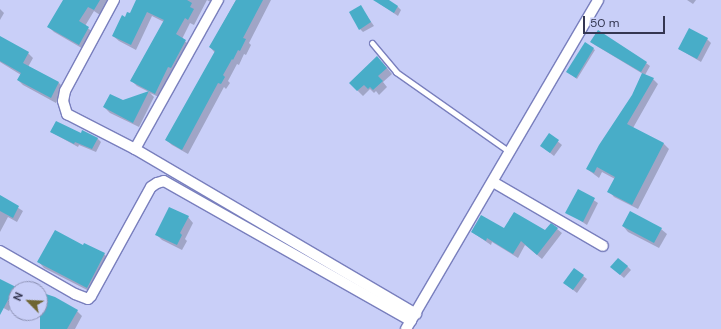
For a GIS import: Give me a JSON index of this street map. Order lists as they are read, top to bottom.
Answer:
{
  "scale_bar": "50 m",
  "north": "top left"
}
